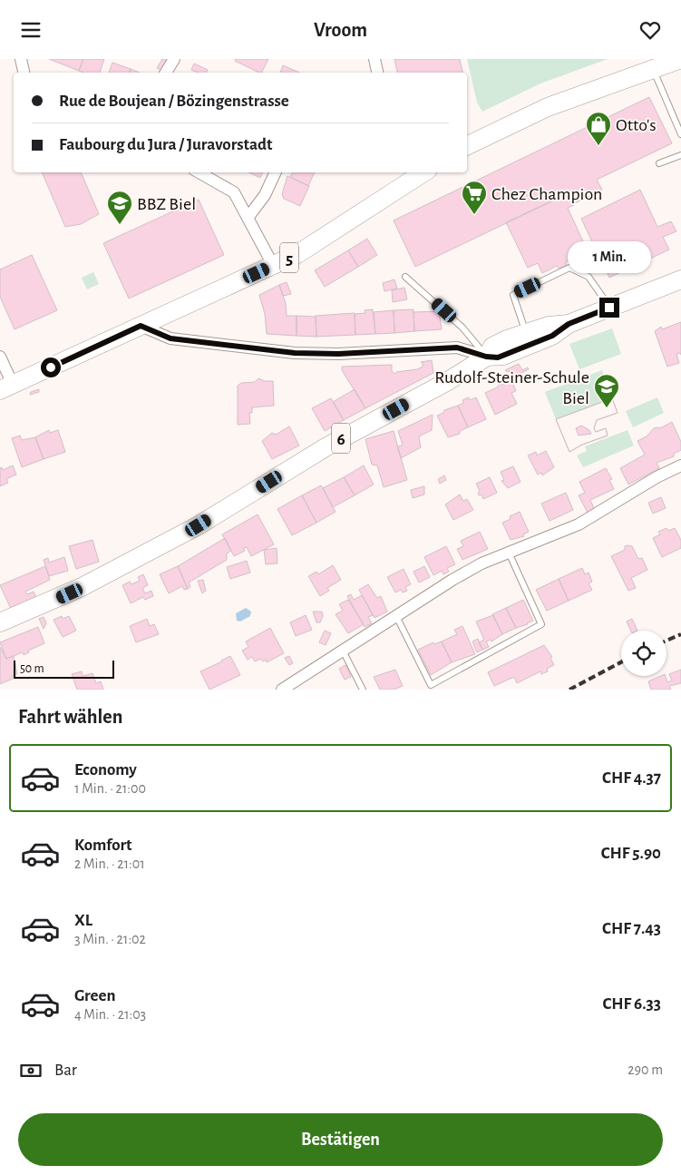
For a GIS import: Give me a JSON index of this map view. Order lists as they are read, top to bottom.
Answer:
{
  "streets": {
    "main road": ["5", "6"]
  },
  "places": {
    "shop": ["Otto's"],
    "supermarket": ["Chez Champion"],
    "school or university": ["BBZ Biel", "Rudolf-Steiner-Schule Biel"]
  },
  "scale_bar": "50 m",
  "page": {
    "header": "Vroom",
    "banner": ["Rue de Boujean / Bözingenstrasse", "Faubourg du Jura / Juravorstadt"],
    "bubble": "1 Min.",
    "scale": "50 m",
    "heading": "Fahrt wählen",
    "list": [
      {
        "name": "Economy",
        "note": "1 Min. · 21:00",
        "value": "CHF 4.37"
      },
      {
        "name": "Komfort",
        "note": "2 Min. · 21:01",
        "value": "CHF 5.90"
      },
      {
        "name": "XL",
        "note": "3 Min. · 21:02",
        "value": "CHF 7.43"
      },
      {
        "name": "Green",
        "note": "4 Min. · 21:03",
        "value": "CHF 6.33"
      }
    ],
    "pay": ["Bar", "290 m"],
    "buttons": "Bestätigen"
  }
}
